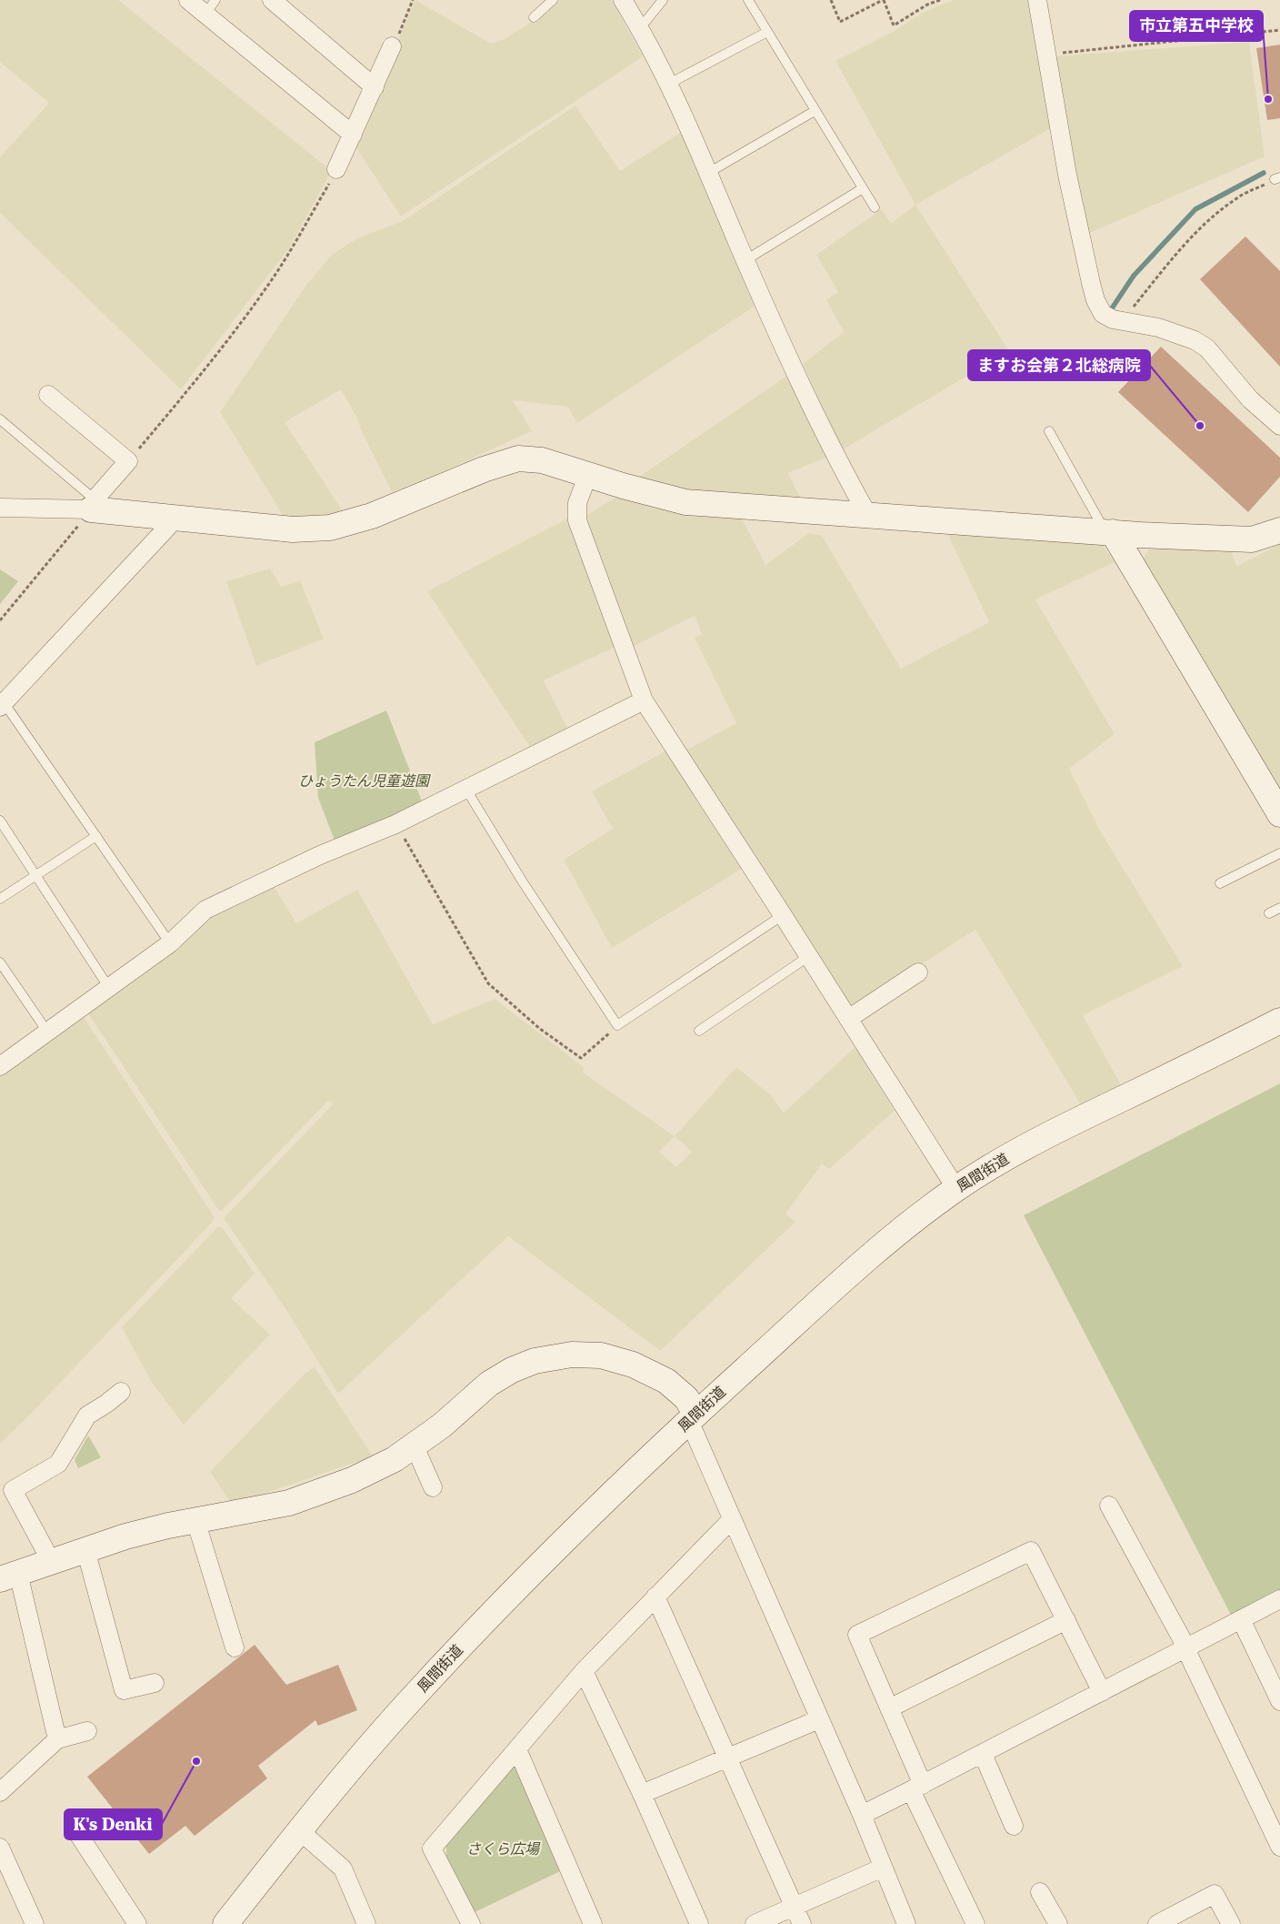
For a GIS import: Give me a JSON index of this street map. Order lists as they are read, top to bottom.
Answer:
{
  "streets": {
    "street": ["風間街道"]
  },
  "parks": ["ひょうたん児童遊園", "さくら広場"],
  "places": ["市立第五中学校", "ますお会第２北総病院", "K's Denki"]
}
